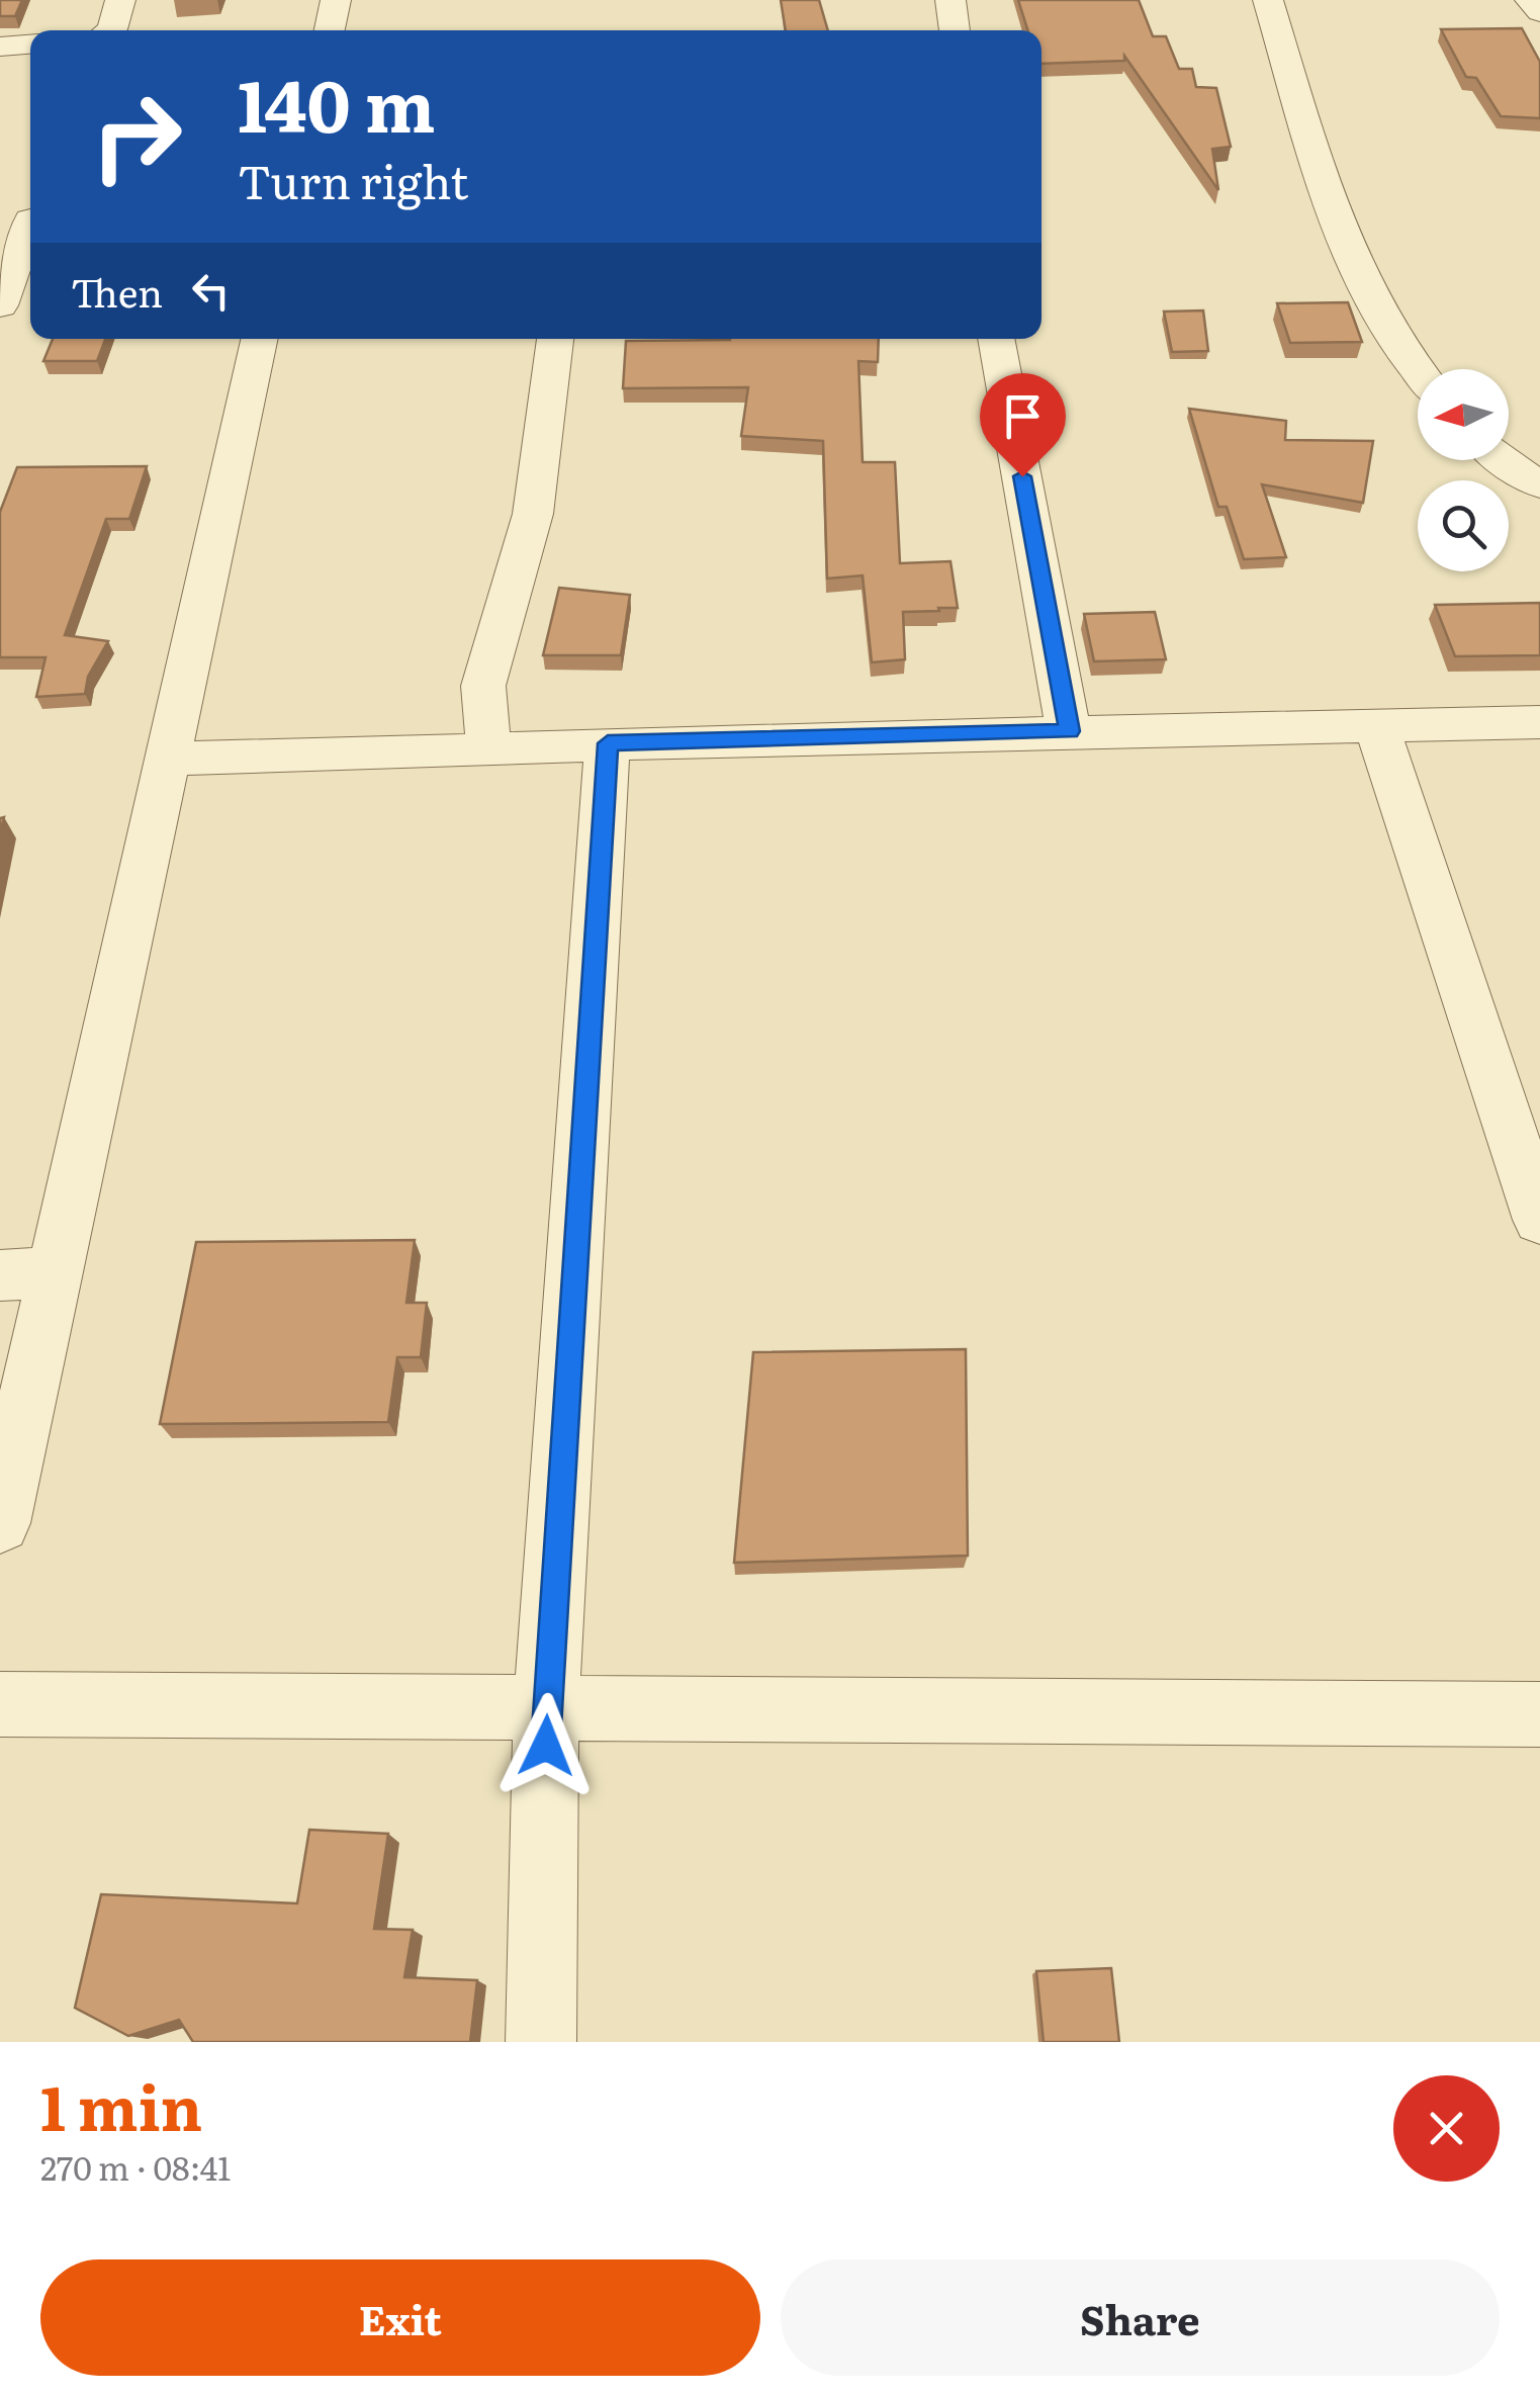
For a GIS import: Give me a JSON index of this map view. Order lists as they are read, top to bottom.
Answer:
{
  "north": "left",
  "page": {
    "turn": ["140 m", "Turn right"],
    "then": "Then",
    "heading": ["1 min", "270 m · 08:41"],
    "buttons": ["Exit", "Share"]
  }
}
